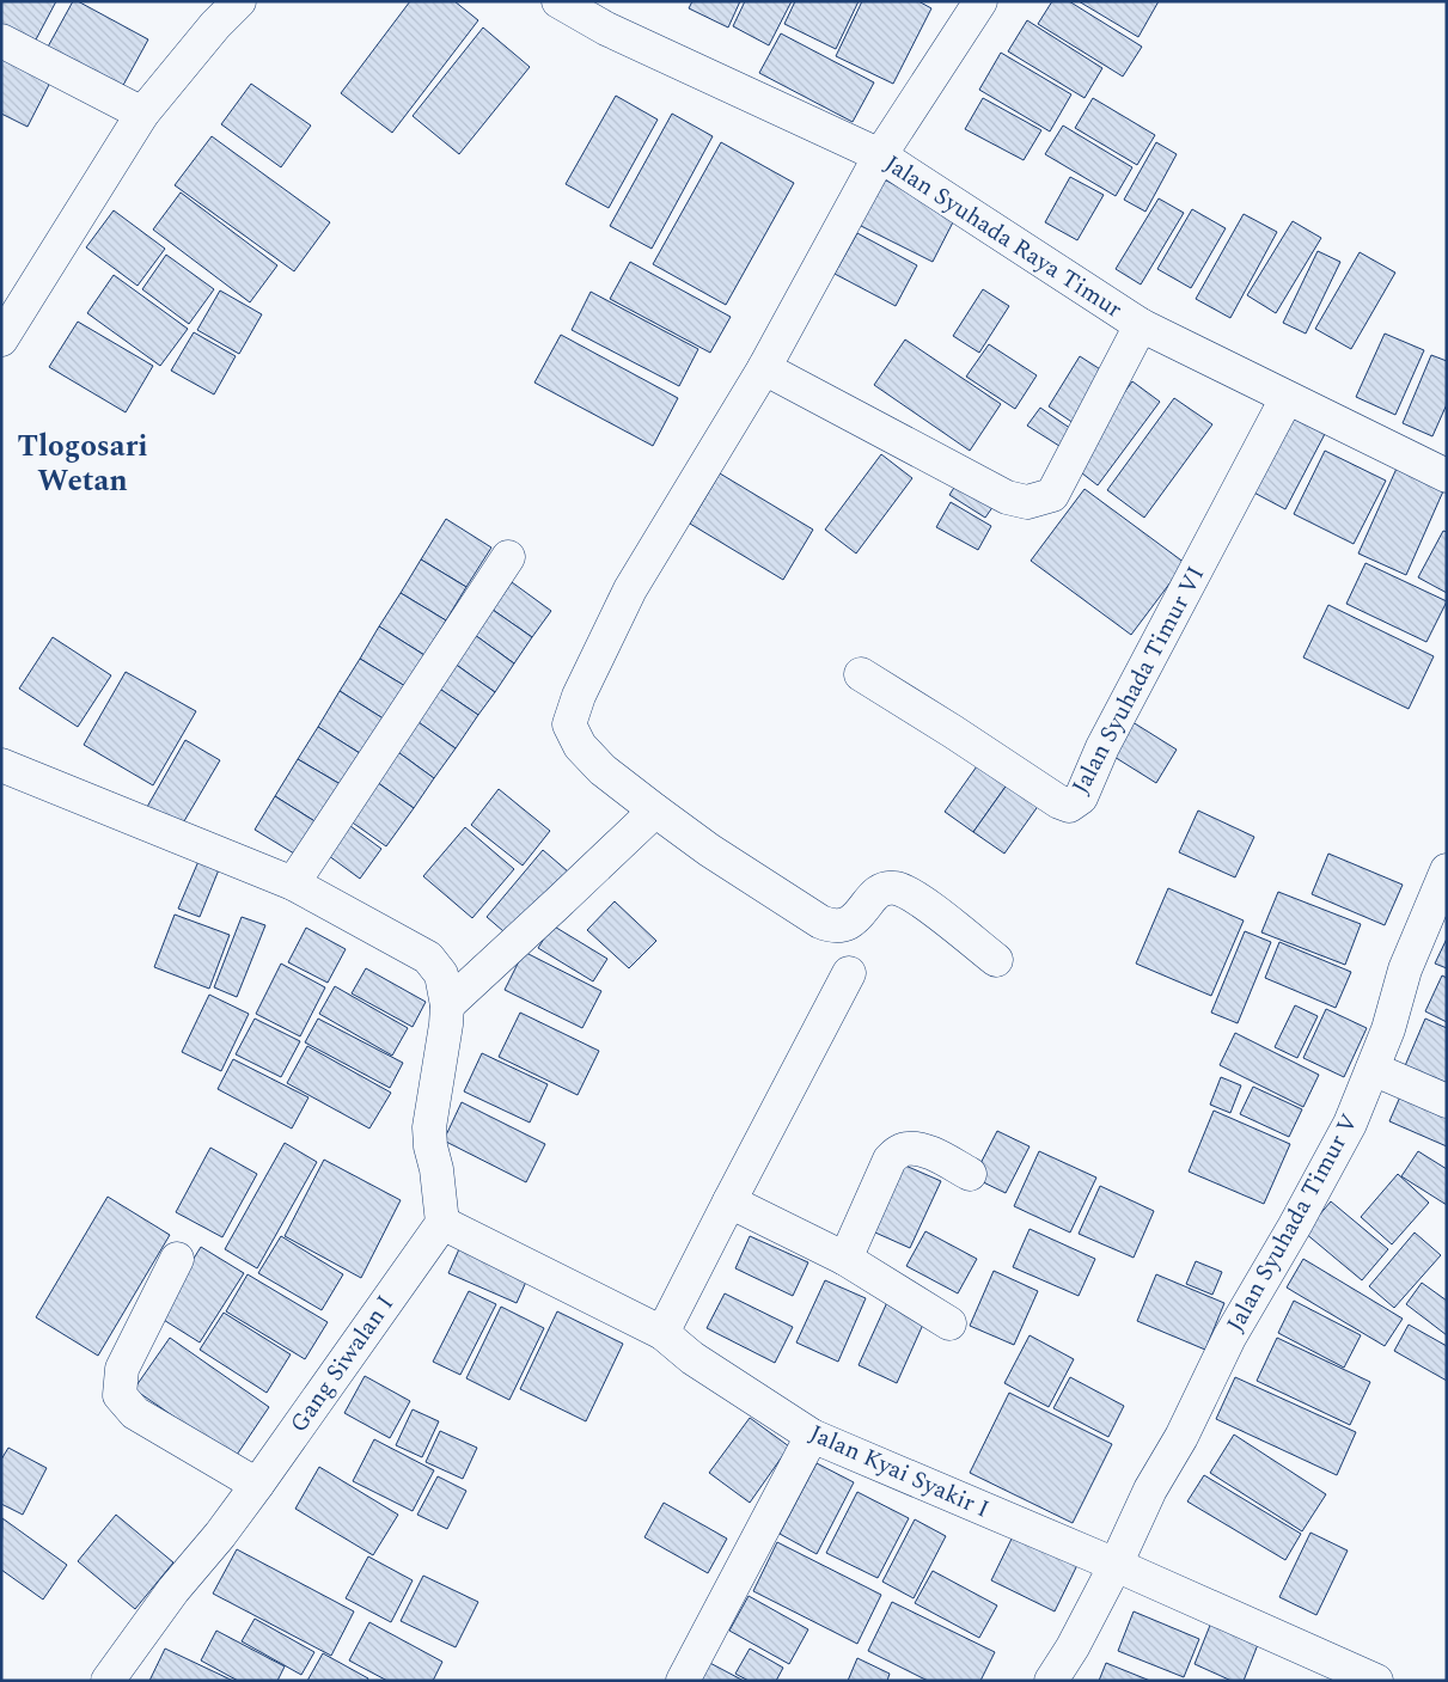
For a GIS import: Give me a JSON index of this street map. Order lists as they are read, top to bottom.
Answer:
{
  "streets": {
    "street": [
      "Jalan Syuhada Raya Timur",
      "Jalan Syuhada Timur VI",
      "Jalan Syuhada Timur V",
      "Gang Siwalan I",
      "Jalan Kyai Syakir I"
    ]
  },
  "crossings": [
    ["Jalan Syuhada Raya Timur", "Jalan Syuhada Timur VI"],
    ["Jalan Syuhada Timur V", "Jalan Kyai Syakir I"],
    ["Gang Siwalan I", "Jalan Kyai Syakir I"]
  ],
  "districts": ["Tlogosari Wetan"]
}
